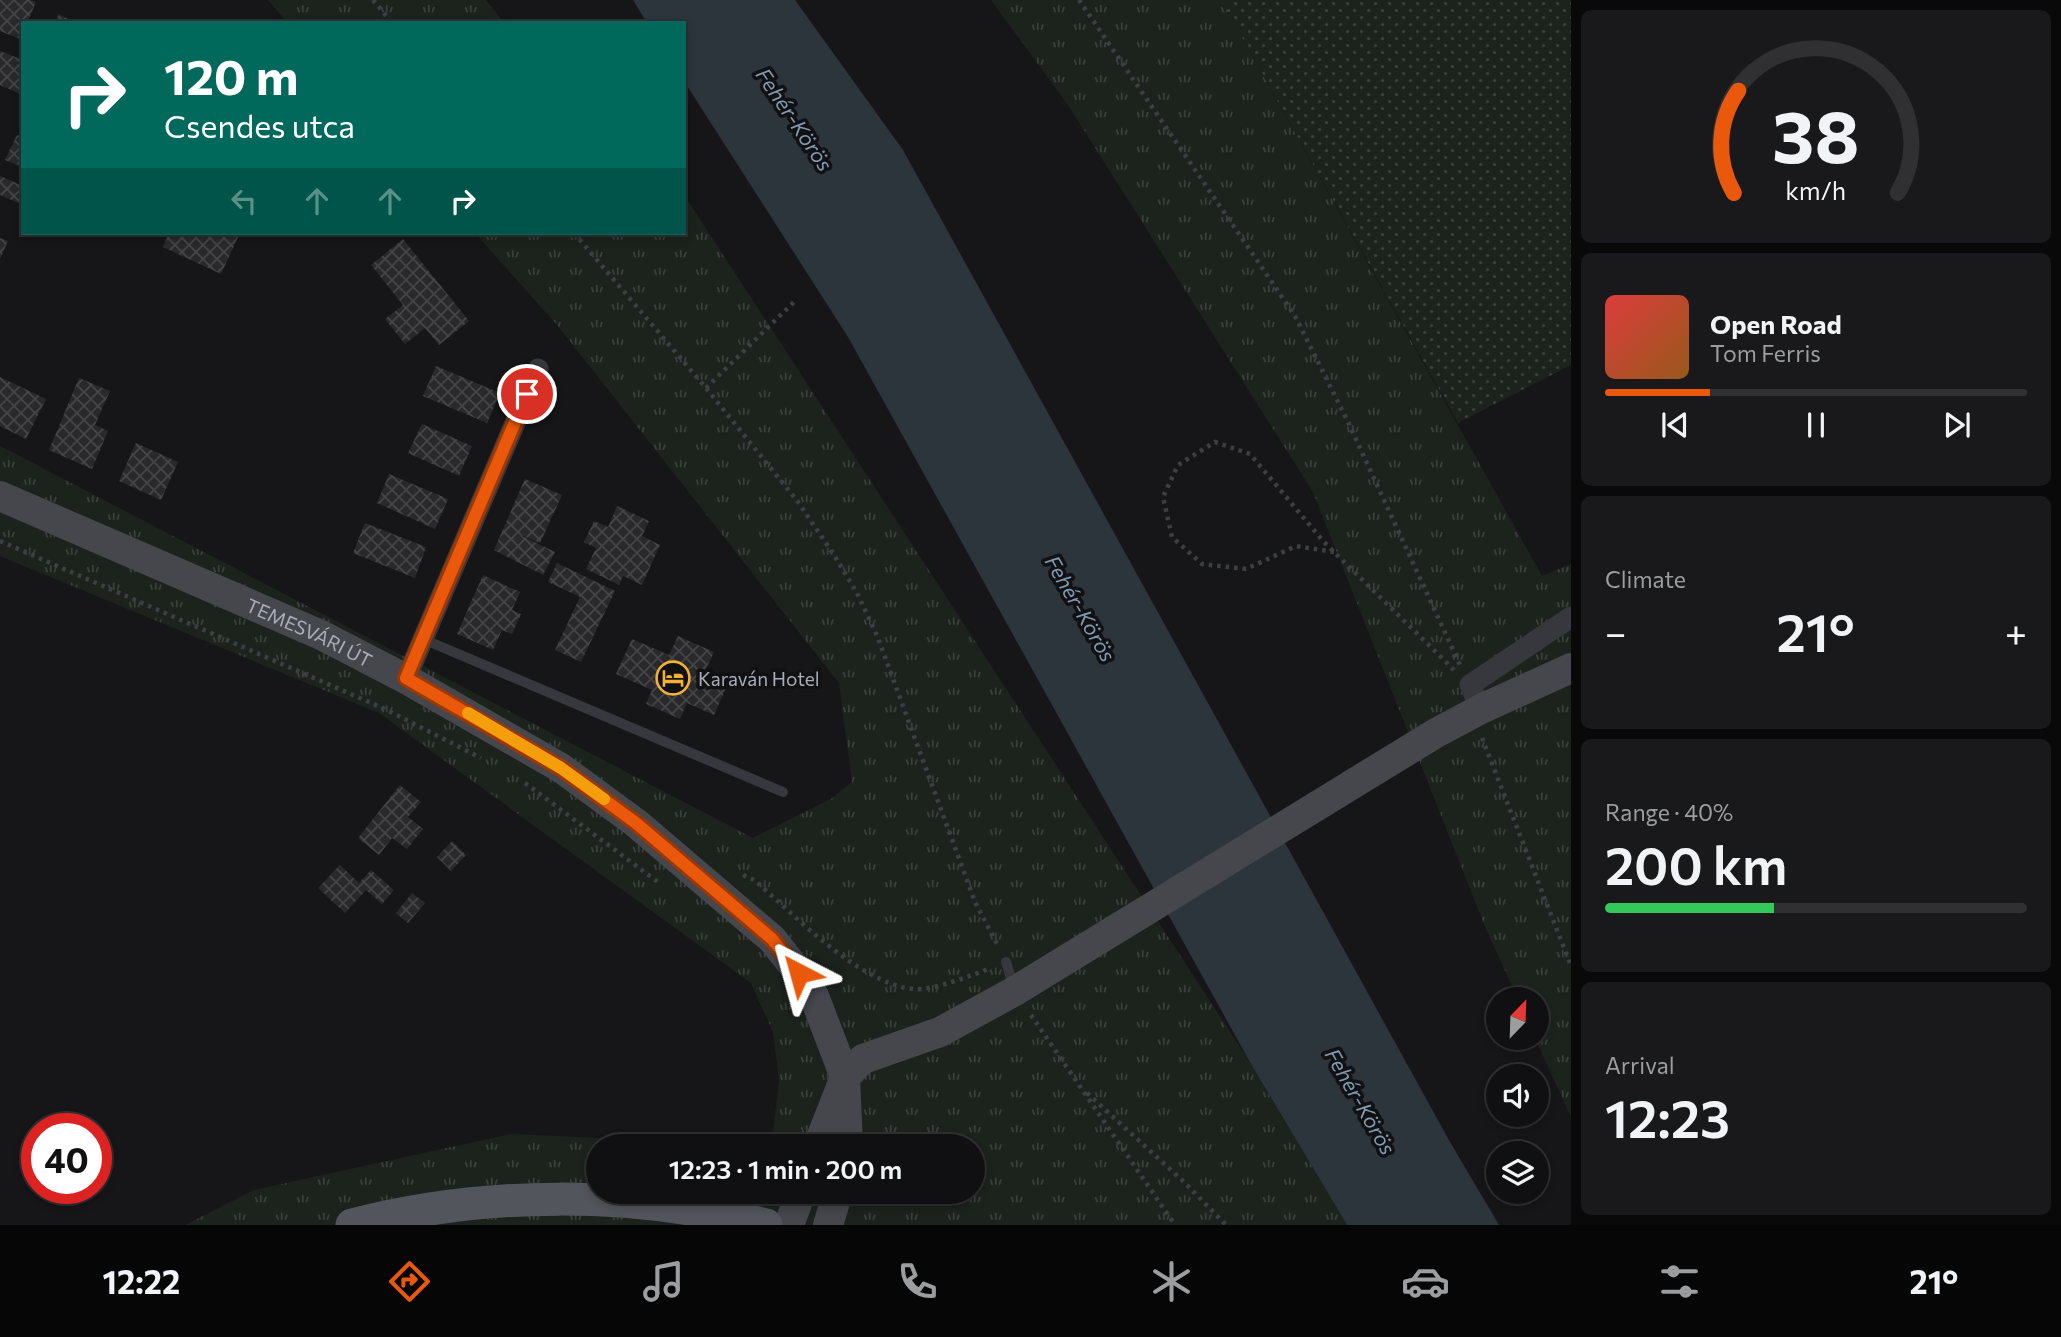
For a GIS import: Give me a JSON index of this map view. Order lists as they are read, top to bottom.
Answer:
{
  "streets": {
    "street": ["TEMESVÁRI ÚT"]
  },
  "water": ["Fehér-Körös"],
  "places": {
    "hotel": ["Karaván Hotel"]
  },
  "north": "top right",
  "page": {
    "turn": ["120 m", "Csendes utca"],
    "song": ["Open Road", "Tom Ferris"],
    "tile": [
      "Climate",
      ["Range · 40%", "200 km"],
      ["Arrival", "12:23"]
    ],
    "heat": ["−", "21°", "+"],
    "limit": "40",
    "trip": "12:23 · 1 min · 200 m",
    "tabs": ["12:22", "21°"],
    "gauge": ["38", "km/h"]
  }
}
